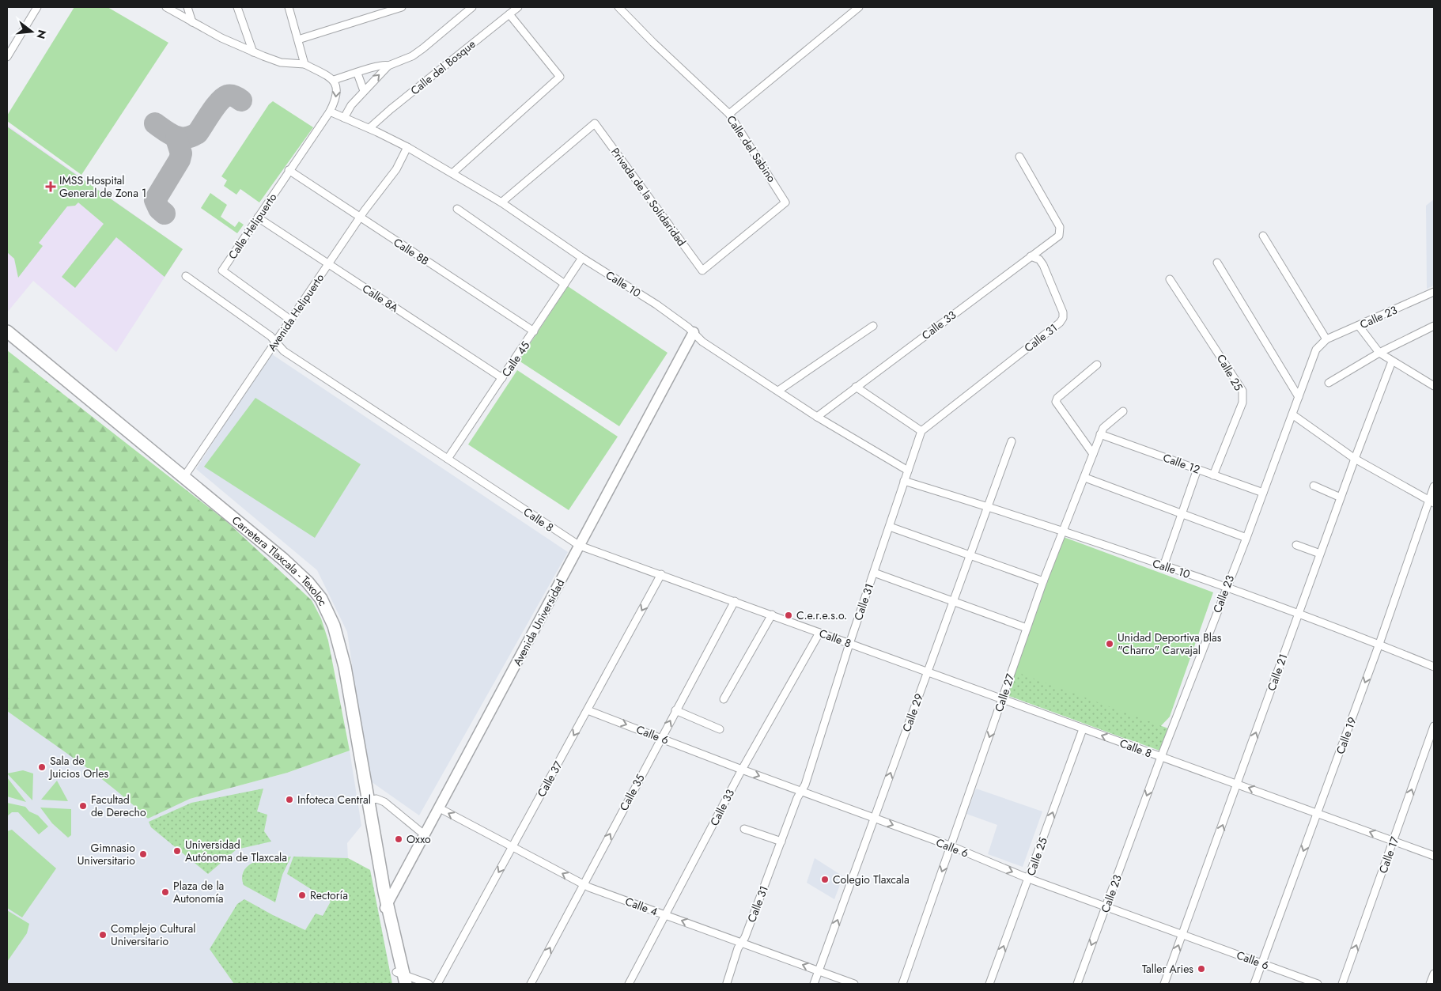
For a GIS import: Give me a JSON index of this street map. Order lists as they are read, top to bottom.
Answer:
{
  "streets": {
    "main road": ["Carretera Tlaxcala - Texoloc"],
    "street": [
      "Calle del Bosque",
      "Calle del Sabino",
      "Privada de la Solidaridad",
      "Calle Helipuerto",
      "Calle 8B",
      "Calle 10",
      "Calle 8A",
      "Avenida Helipuerto",
      "Calle 23",
      "Calle 33",
      "Calle 31",
      "Calle 45",
      "Calle 25",
      "Calle 12",
      "Calle 8",
      "Avenida Universidad",
      "Calle 21",
      "Calle 27",
      "Calle 29",
      "Calle 6",
      "Calle 19",
      "Calle 37",
      "Calle 35",
      "Calle 17",
      "Calle 4"
    ]
  },
  "crossings": [
    ["Calle del Bosque", "Calle 10"],
    ["Calle del Sabino", "Privada de la Solidaridad"],
    ["Privada de la Solidaridad", "Calle 10"],
    ["Calle Helipuerto", "Calle 8B"],
    ["Calle Helipuerto", "Calle 10"],
    ["Calle Helipuerto", "Calle 8A"],
    ["Calle Helipuerto", "Avenida Helipuerto"],
    ["Calle 8B", "Avenida Helipuerto"],
    ["Calle 8B", "Calle 45"],
    ["Calle 10", "Avenida Helipuerto"],
    ["Calle 10", "Calle 23"],
    ["Calle 10", "Calle 33"],
    ["Calle 10", "Calle 31"],
    ["Calle 10", "Calle 45"],
    ["Calle 10", "Avenida Universidad"],
    ["Calle 10", "Calle 21"],
    ["Calle 10", "Calle 27"],
    ["Calle 10", "Calle 29"],
    ["Calle 10", "Calle 19"],
    ["Calle 8A", "Avenida Helipuerto"],
    ["Calle 8A", "Calle 45"],
    ["Avenida Helipuerto", "Calle 8"],
    ["Avenida Helipuerto", "Carretera Tlaxcala - Texoloc"],
    ["Calle 23", "Calle 12"],
    ["Calle 23", "Calle 8"],
    ["Calle 23", "Calle 6"],
    ["Calle 33", "Calle 31"],
    ["Calle 33", "Calle 8"],
    ["Calle 33", "Calle 6"],
    ["Calle 33", "Calle 4"],
    ["Calle 31", "Calle 8"],
    ["Calle 31", "Calle 6"],
    ["Calle 31", "Calle 4"],
    ["Calle 45", "Calle 8"],
    ["Calle 25", "Calle 12"],
    ["Calle 25", "Calle 8"],
    ["Calle 25", "Calle 6"],
    ["Calle 12", "Calle 27"],
    ["Calle 8", "Avenida Universidad"],
    ["Calle 8", "Calle 21"],
    ["Calle 8", "Calle 27"],
    ["Calle 8", "Calle 29"],
    ["Calle 8", "Calle 19"],
    ["Calle 8", "Calle 37"],
    ["Calle 8", "Calle 35"],
    ["Calle 8", "Calle 17"],
    ["Carretera Tlaxcala - Texoloc", "Avenida Universidad"],
    ["Avenida Universidad", "Calle 4"],
    ["Calle 21", "Calle 6"],
    ["Calle 27", "Calle 6"],
    ["Calle 29", "Calle 6"],
    ["Calle 29", "Calle 4"],
    ["Calle 6", "Calle 19"],
    ["Calle 6", "Calle 37"],
    ["Calle 6", "Calle 35"],
    ["Calle 37", "Calle 4"],
    ["Calle 35", "Calle 4"]
  ],
  "one_way": [
    "Calle 25",
    "Calle 21",
    "Calle 27",
    "Calle 29",
    "Calle 6",
    "Calle 19",
    "Calle 37",
    "Calle 35",
    "Calle 17",
    "Calle 4"
  ],
  "places": {
    "health": ["IMSS Hospital General de Zona 1"],
    "other": [
      "C.e.r.e.s.o.",
      "Unidad Deportiva Blas \"Charro\" Carvajal",
      "Sala de Juicios Orles",
      "Infoteca Central",
      "Facultad de Derecho",
      "Oxxo",
      "Universidad Autónoma de Tlaxcala",
      "Gimnasio Universitario",
      "Colegio Tlaxcala",
      "Plaza de la Autonomía",
      "Rectoría",
      "Complejo Cultural Universitario",
      "Taller Aries"
    ]
  },
  "north": "right"
}
